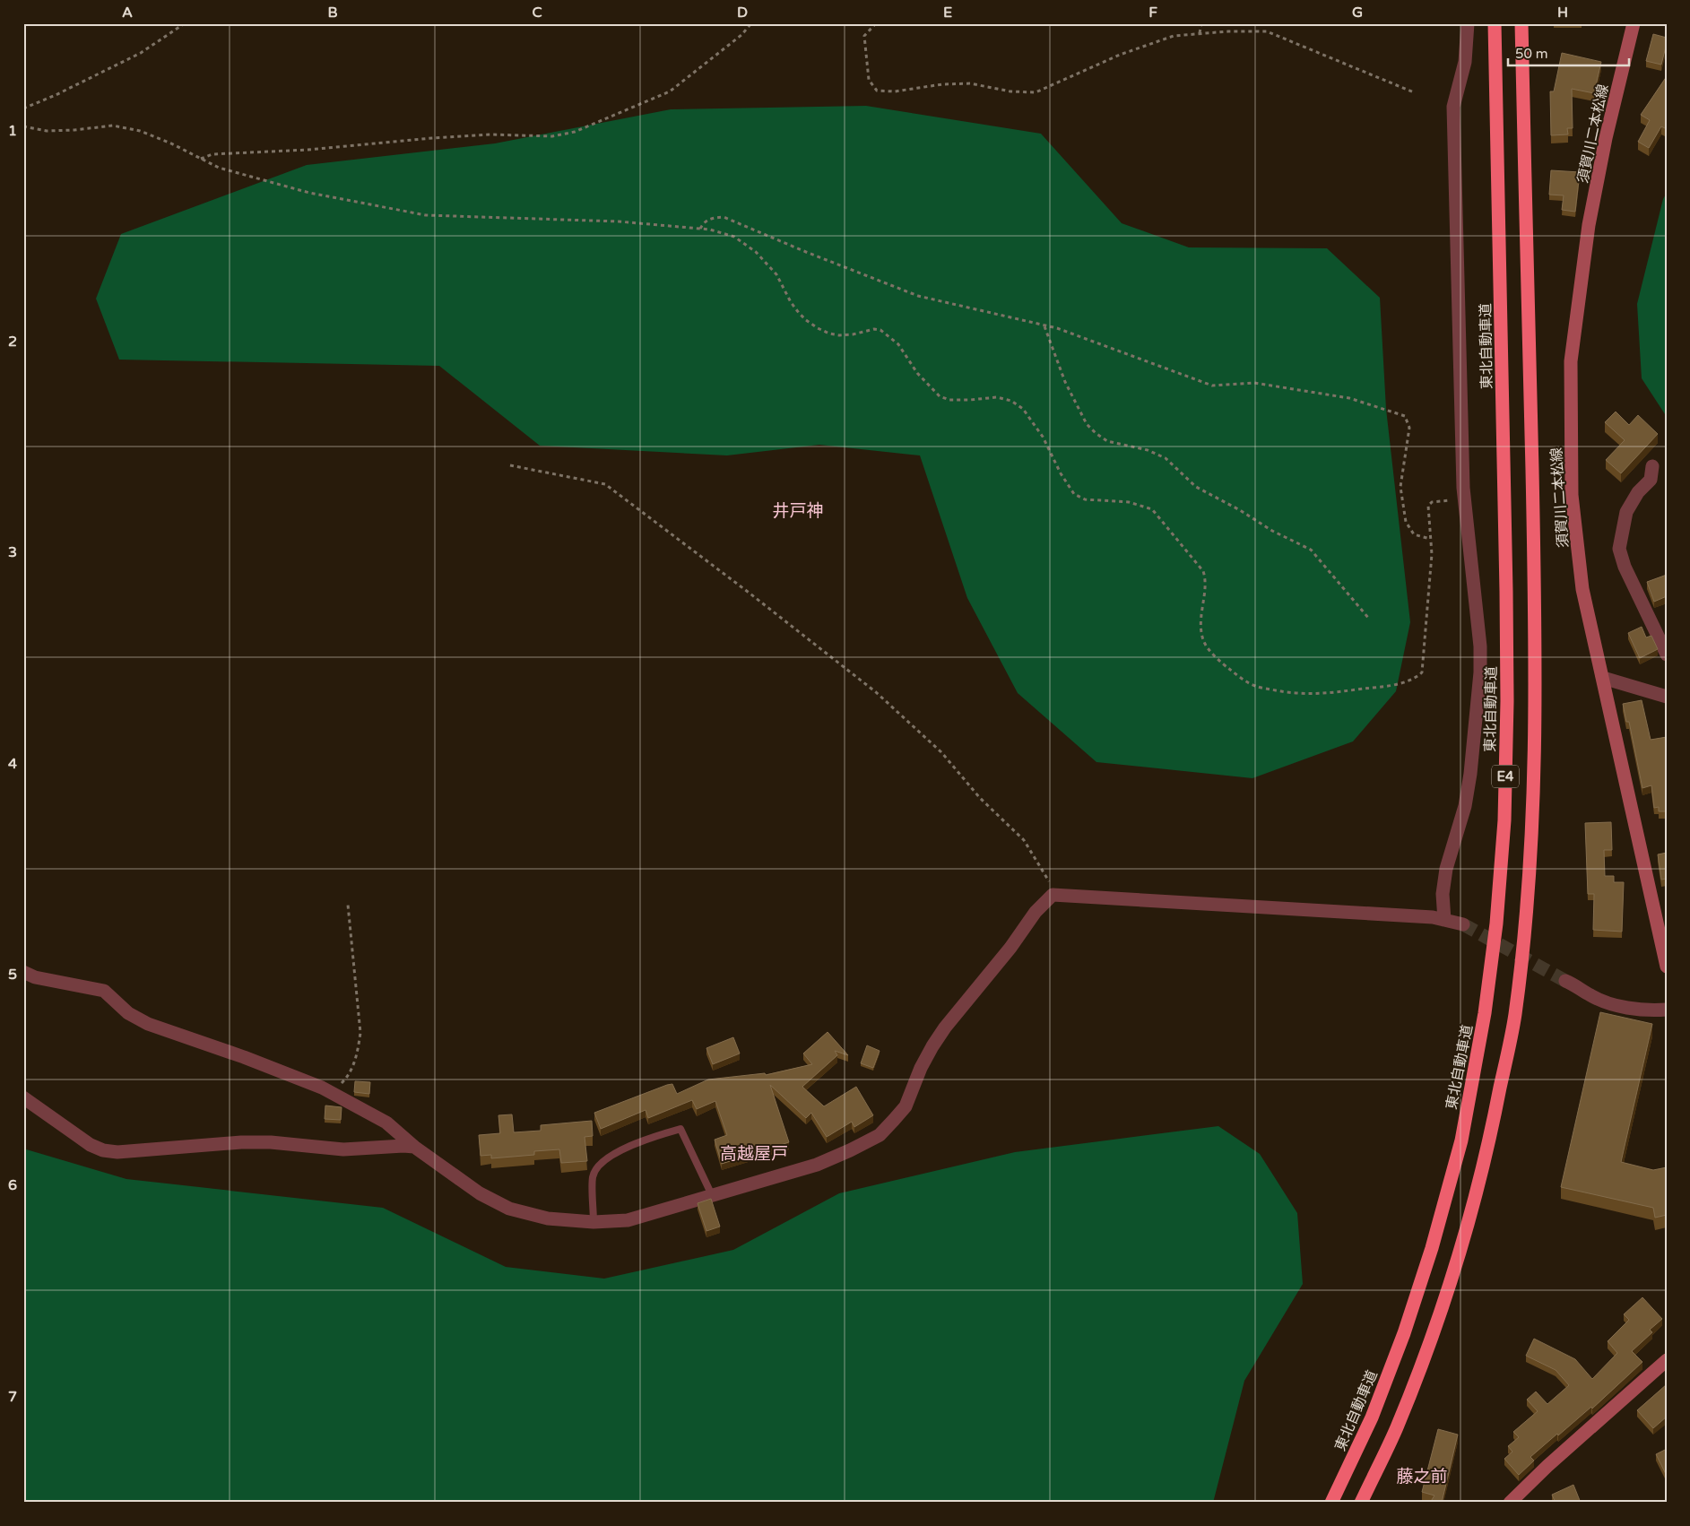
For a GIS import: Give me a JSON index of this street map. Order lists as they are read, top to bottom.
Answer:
{
  "streets": {
    "highway": ["東北自動車道", "E4"],
    "main road": ["須賀川二本松線"]
  },
  "districts": ["井戸神", "高越屋戸", "藤之前"],
  "scale_bar": "50 m",
  "grid": {
    "columns": [
      "A",
      "B",
      "C",
      "D",
      "E",
      "F",
      "G",
      "H"
    ],
    "rows": [
      "1",
      "2",
      "3",
      "4",
      "5",
      "6",
      "7"
    ]
  }
}
